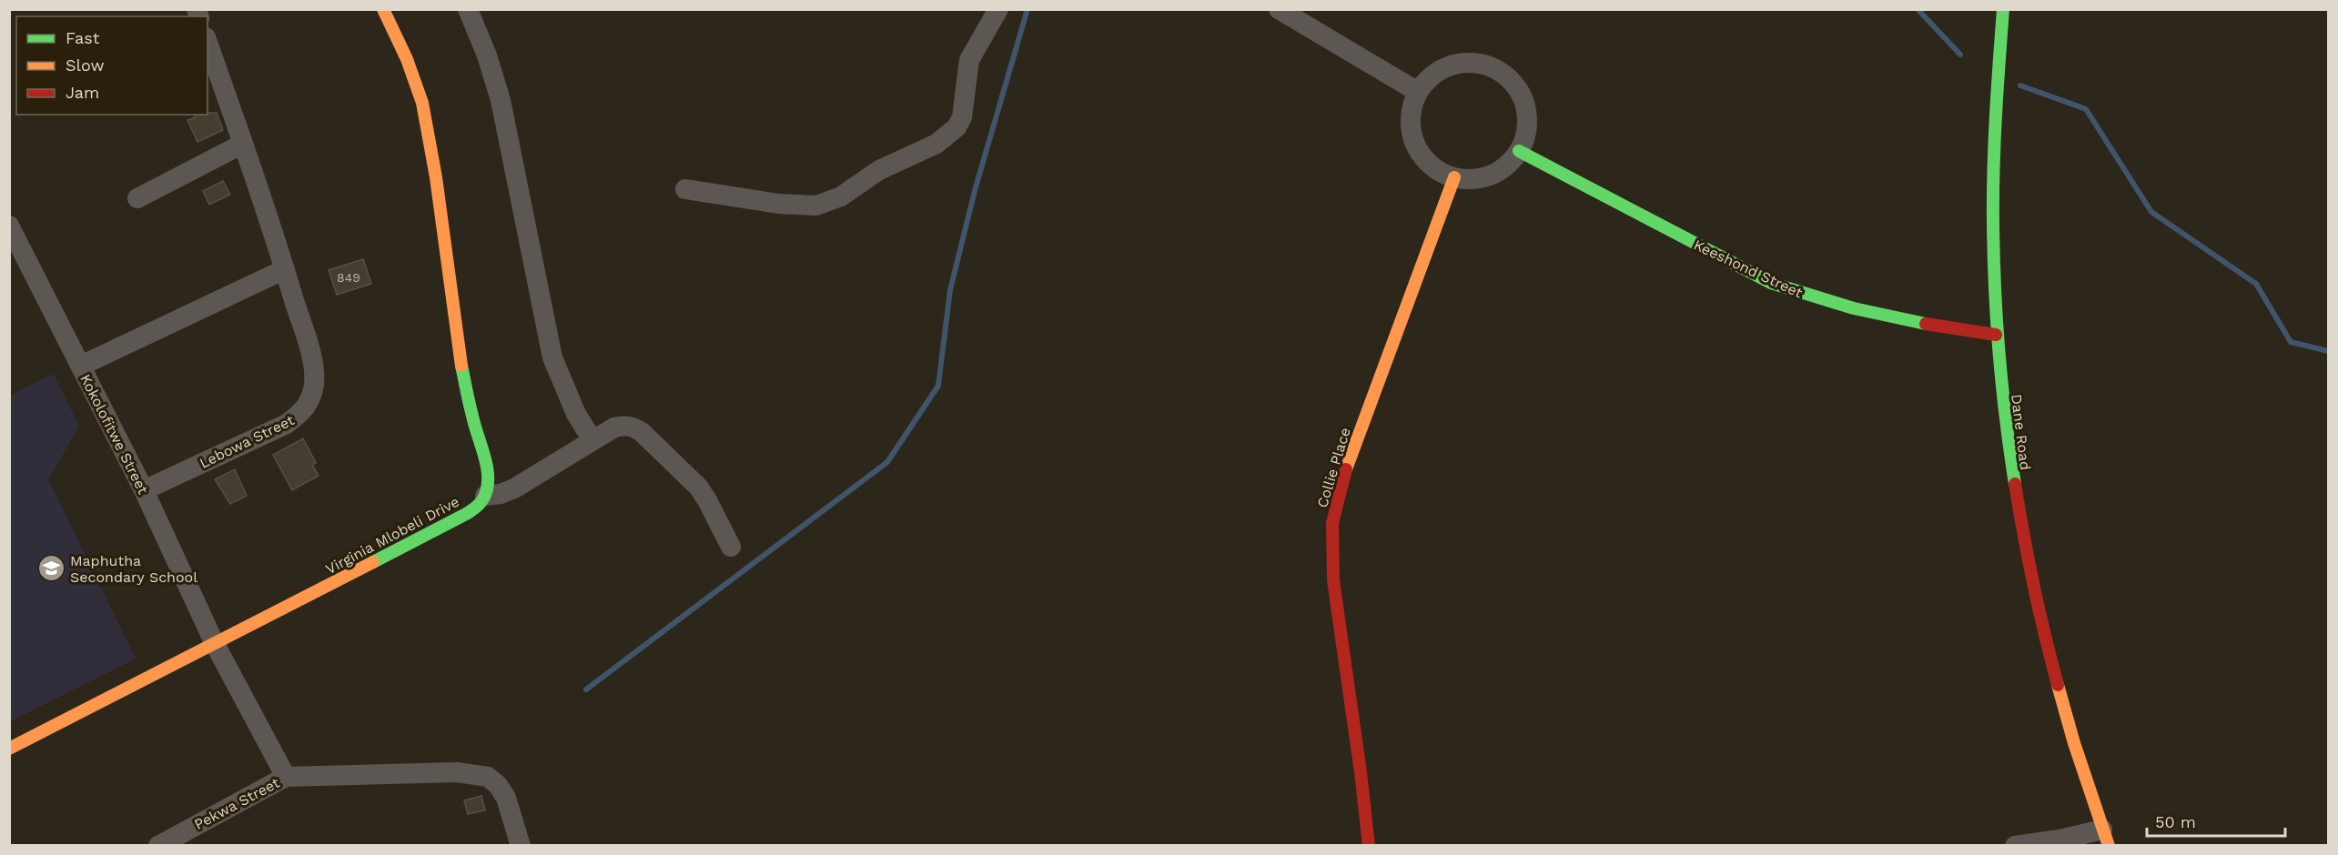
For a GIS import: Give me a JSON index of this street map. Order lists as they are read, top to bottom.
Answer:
{
  "streets": {
    "street": [
      "Keeshond Street",
      "Dane Road",
      "Kokolofitwe Street",
      "Lebowa Street",
      "Collie Place",
      "Virginia Mlobeli Drive",
      "Pekwa Street"
    ]
  },
  "crossings": [
    ["Keeshond Street", "Dane Road"],
    ["Keeshond Street", "Collie Place"],
    ["Kokolofitwe Street", "Lebowa Street"],
    ["Kokolofitwe Street", "Virginia Mlobeli Drive"],
    ["Kokolofitwe Street", "Pekwa Street"]
  ],
  "places": {
    "school or university": ["Maphutha Secondary School"]
  },
  "house_numbers": ["849"],
  "legend": ["Fast", "Slow", "Jam"],
  "scale_bar": "50 m"
}
